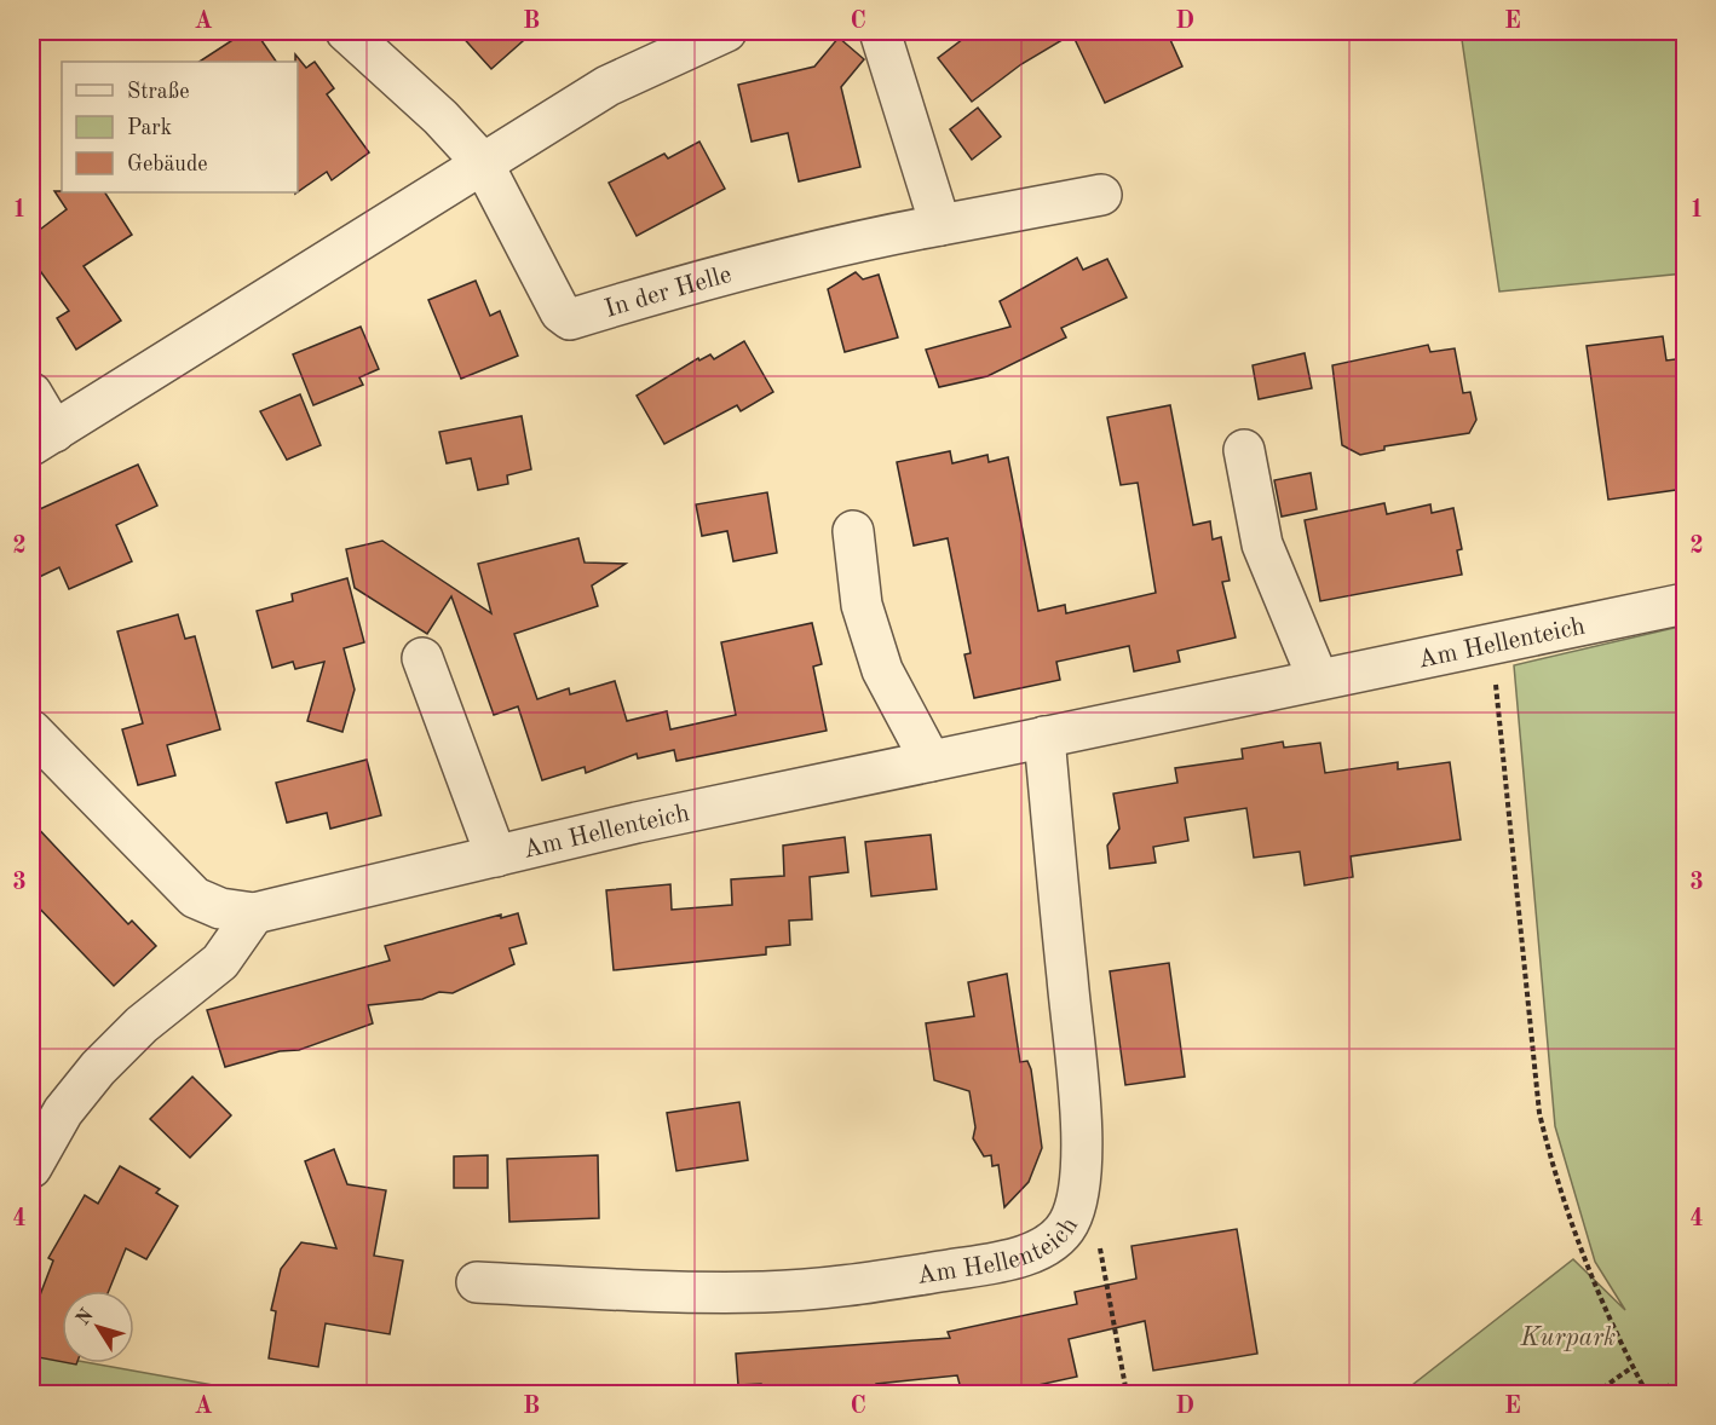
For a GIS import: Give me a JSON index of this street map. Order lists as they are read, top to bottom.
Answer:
{
  "streets": {
    "street": ["In der Helle", "Am Hellenteich"]
  },
  "parks": ["Kurpark"],
  "legend": ["Straße", "Park", "Gebäude"],
  "north": "top left",
  "grid": {
    "columns": [
      "A",
      "B",
      "C",
      "D",
      "E"
    ],
    "rows": [
      "1",
      "2",
      "3",
      "4"
    ]
  }
}
